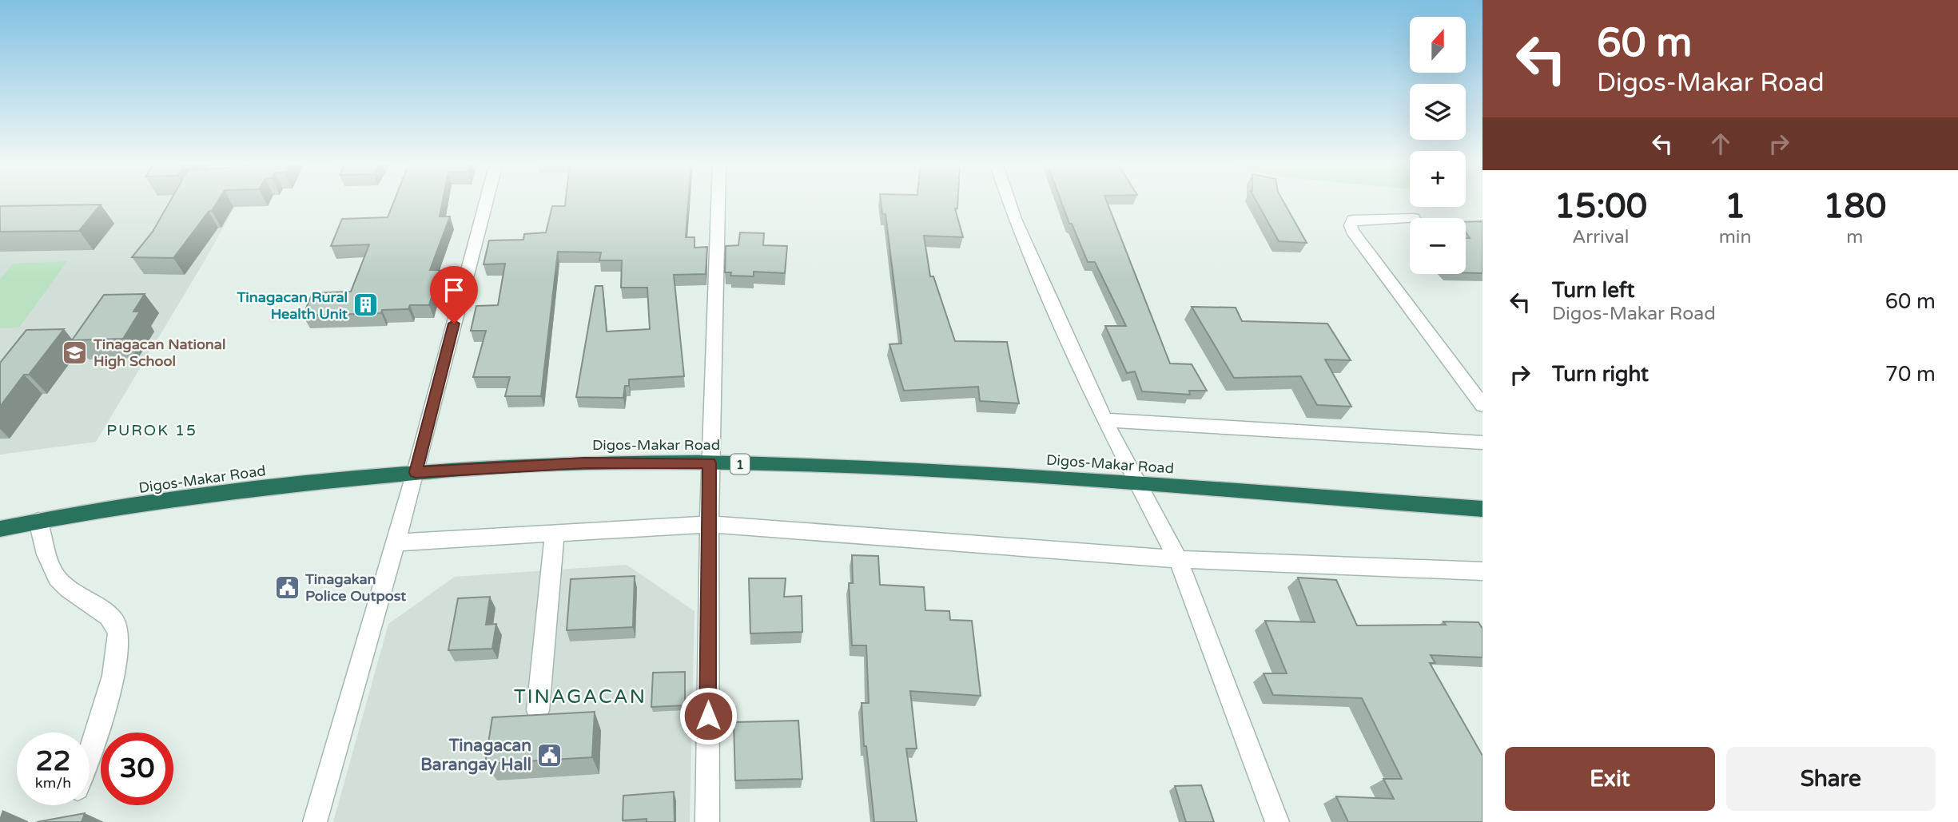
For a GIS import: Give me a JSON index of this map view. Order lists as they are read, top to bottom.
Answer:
{
  "streets": {
    "highway": ["Digos-Makar Road", "1"]
  },
  "districts": ["PUROK 15", "TINAGACAN"],
  "places": {
    "building": ["Tinagacan Rural Health Unit"],
    "school or university": ["Tinagacan National High School"],
    "public building": ["Tinagakan Police Outpost", "Tinagacan Barangay Hall"]
  },
  "north": "top",
  "page": {
    "turn": ["60 m", "Digos-Makar Road"],
    "map_buttons": ["+", "−"],
    "eta": [
      "15:00",
      "Arrival",
      "1",
      "min",
      "180",
      "m"
    ],
    "list": [
      {
        "name": "Turn left",
        "note": "Digos-Makar Road",
        "value": "60 m"
      },
      {
        "name": "Turn right",
        "value": "70 m"
      }
    ],
    "speed": "22 km/h",
    "limit": "30",
    "buttons": ["Exit", "Share"]
  }
}
